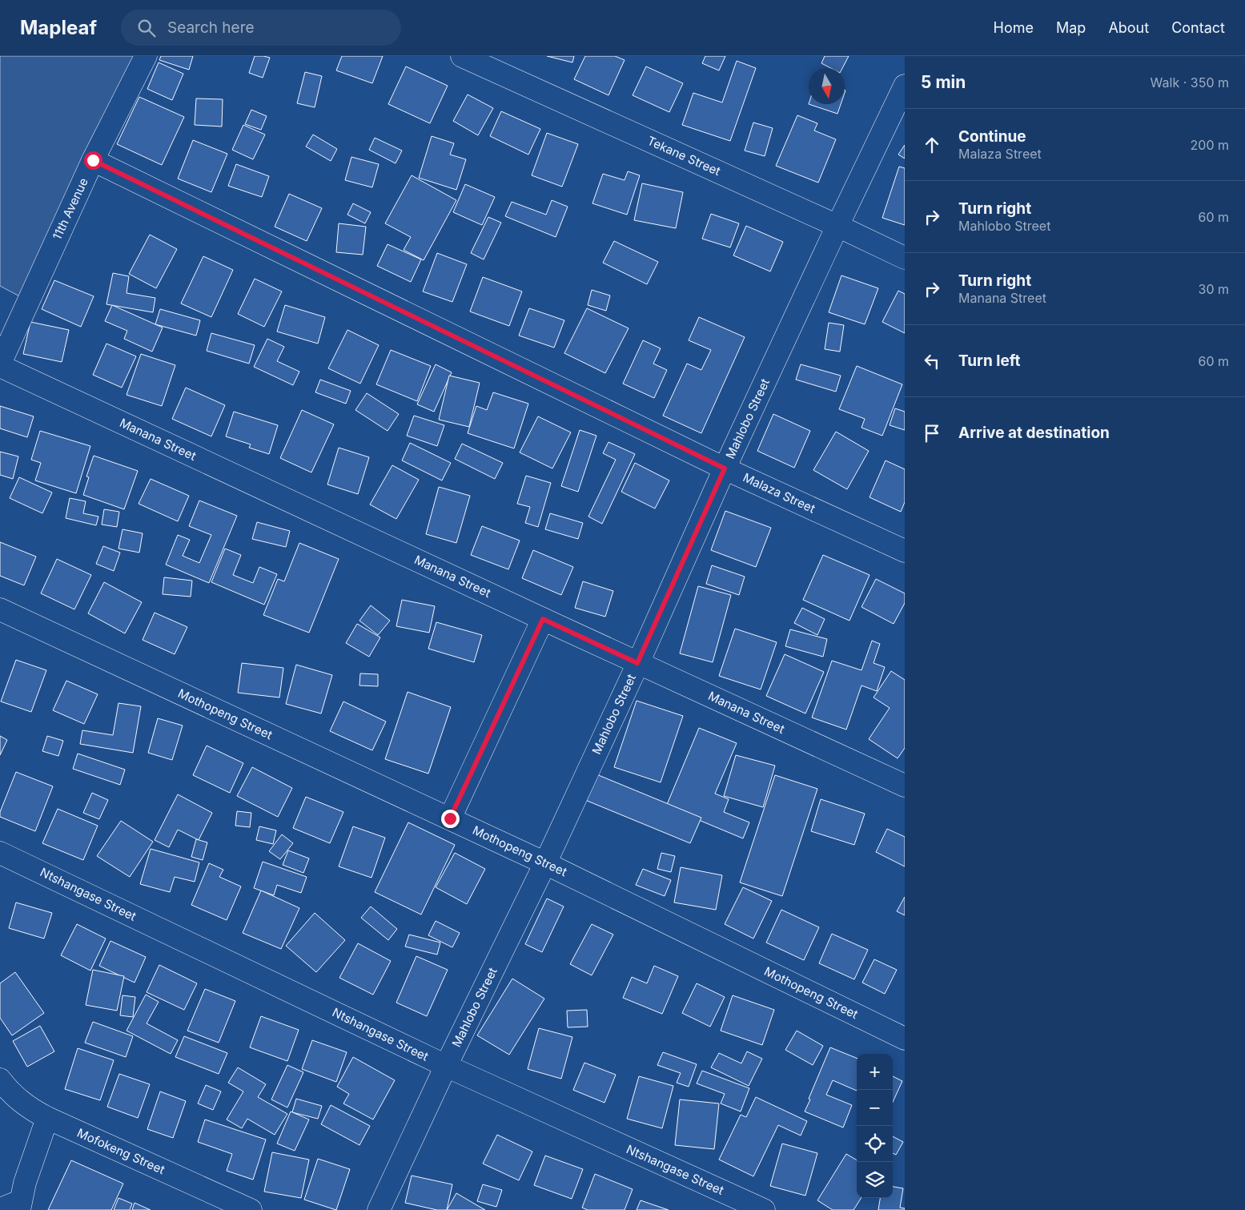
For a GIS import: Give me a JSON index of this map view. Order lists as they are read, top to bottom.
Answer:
{
  "streets": {
    "street": [
      "Tekane Street",
      "11th Avenue",
      "Mahlobo Street",
      "Manana Street",
      "Malaza Street",
      "Mothopeng Street",
      "Ntshangase Street",
      "Mofokeng Street"
    ]
  },
  "crossings": [
    ["Tekane Street", "Mahlobo Street"],
    ["11th Avenue", "Manana Street"],
    ["11th Avenue", "Malaza Street"],
    ["Mahlobo Street", "Manana Street"],
    ["Mahlobo Street", "Malaza Street"],
    ["Mahlobo Street", "Mothopeng Street"],
    ["Mahlobo Street", "Ntshangase Street"]
  ],
  "north": "bottom",
  "page": {
    "header": "Mapleaf",
    "search": "Search here",
    "nav": [
      "Home",
      "Map",
      "About",
      "Contact"
    ],
    "heading": ["5 min", "Walk · 350 m"],
    "list": [
      ["Continue", "Malaza Street", "200 m"],
      ["Turn right", "Mahlobo Street", "60 m"],
      ["Turn right", "Manana Street", "30 m"],
      ["Turn left", "60 m"],
      "Arrive at destination"
    ],
    "map_buttons": ["+", "−"]
  }
}
